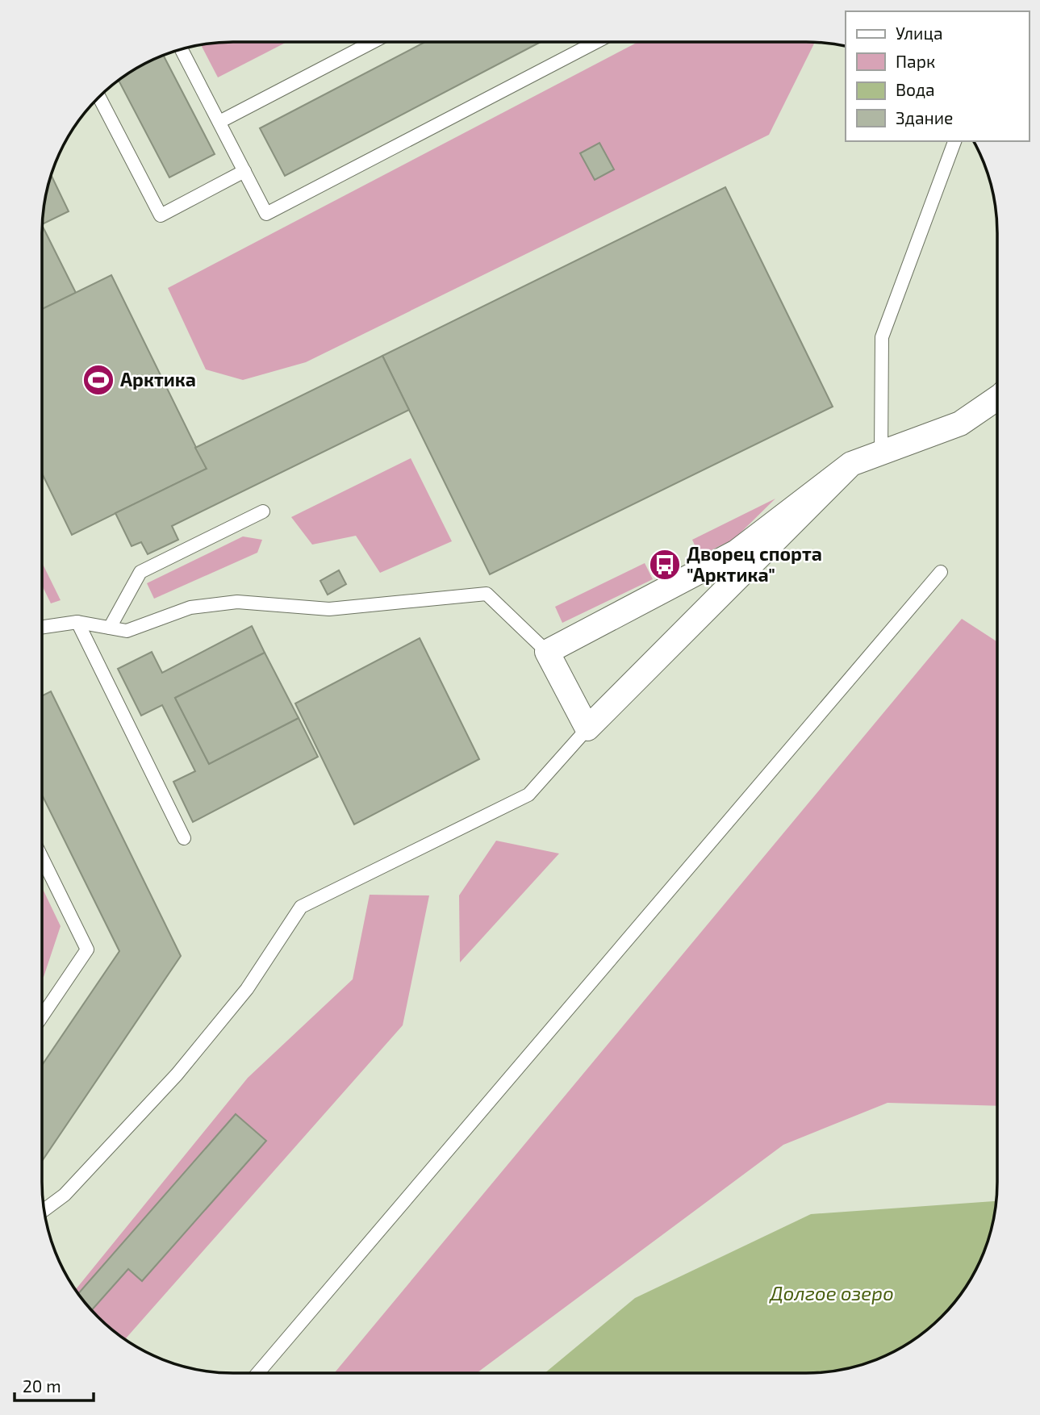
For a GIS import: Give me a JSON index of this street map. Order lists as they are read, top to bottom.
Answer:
{
  "water": ["Долгое озеро"],
  "places": {
    "sports": ["Арктика"],
    "bus stop": ["Дворец спорта \"Арктика\""]
  },
  "legend": [
    "Улица",
    "Парк",
    "Вода",
    "Здание"
  ],
  "scale_bar": "20 m"
}
